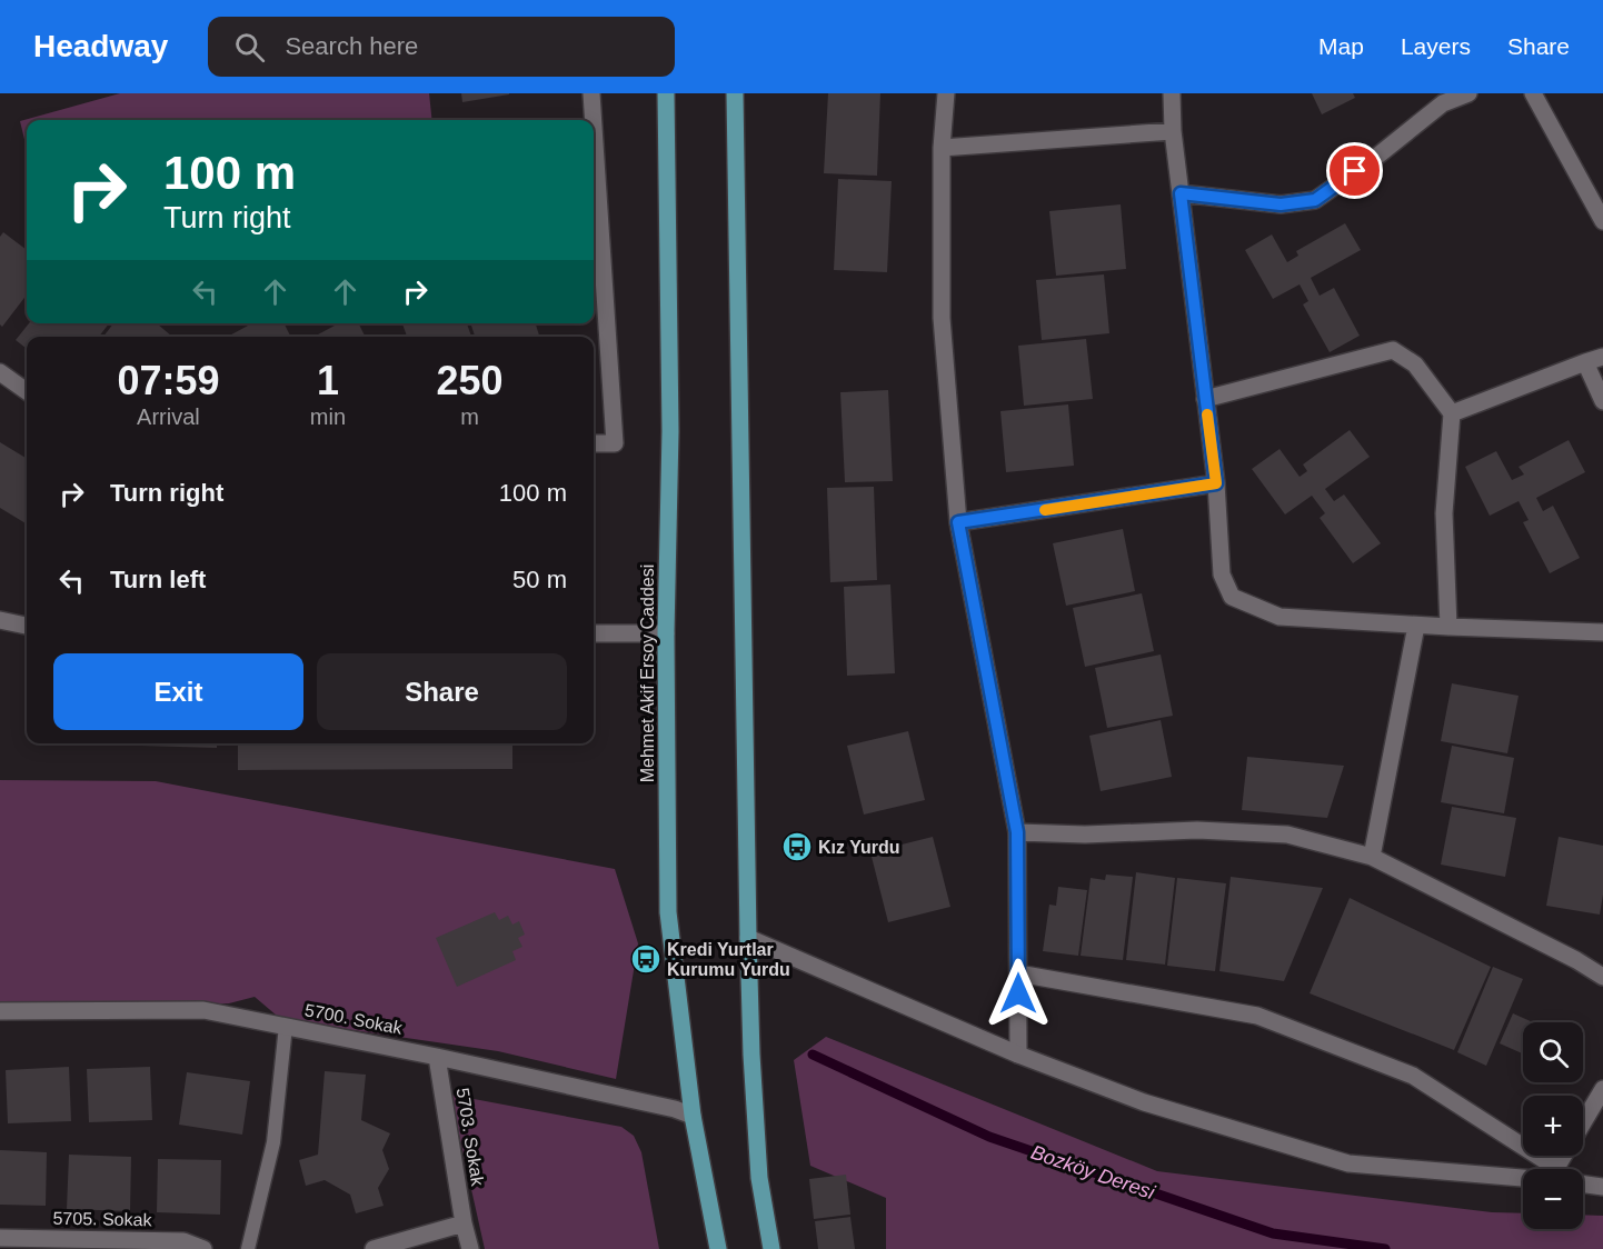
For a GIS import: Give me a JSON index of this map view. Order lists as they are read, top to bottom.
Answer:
{
  "streets": {
    "main road": ["Mehmet Akif Ersoy Caddesi"],
    "street": ["5700. Sokak", "5703. Sokak", "5705. Sokak"]
  },
  "crossings": [
    ["Mehmet Akif Ersoy Caddesi", "5700. Sokak"],
    ["5700. Sokak", "5703. Sokak"]
  ],
  "water": ["Bozköy Deresi"],
  "places": {
    "bus stop": ["Kız Yurdu", "Kredi Yurtlar Kurumu Yurdu"]
  },
  "page": {
    "header": "Headway",
    "search": "Search here",
    "nav": ["Map", "Layers", "Share"],
    "turn": ["100 m", "Turn right"],
    "eta": [
      "07:59",
      "Arrival",
      "1",
      "min",
      "250",
      "m"
    ],
    "list": [
      {
        "name": "Turn right",
        "value": "100 m"
      },
      {
        "name": "Turn left",
        "value": "50 m"
      }
    ],
    "buttons": ["Exit", "Share"],
    "map_buttons": ["+", "−"]
  }
}
